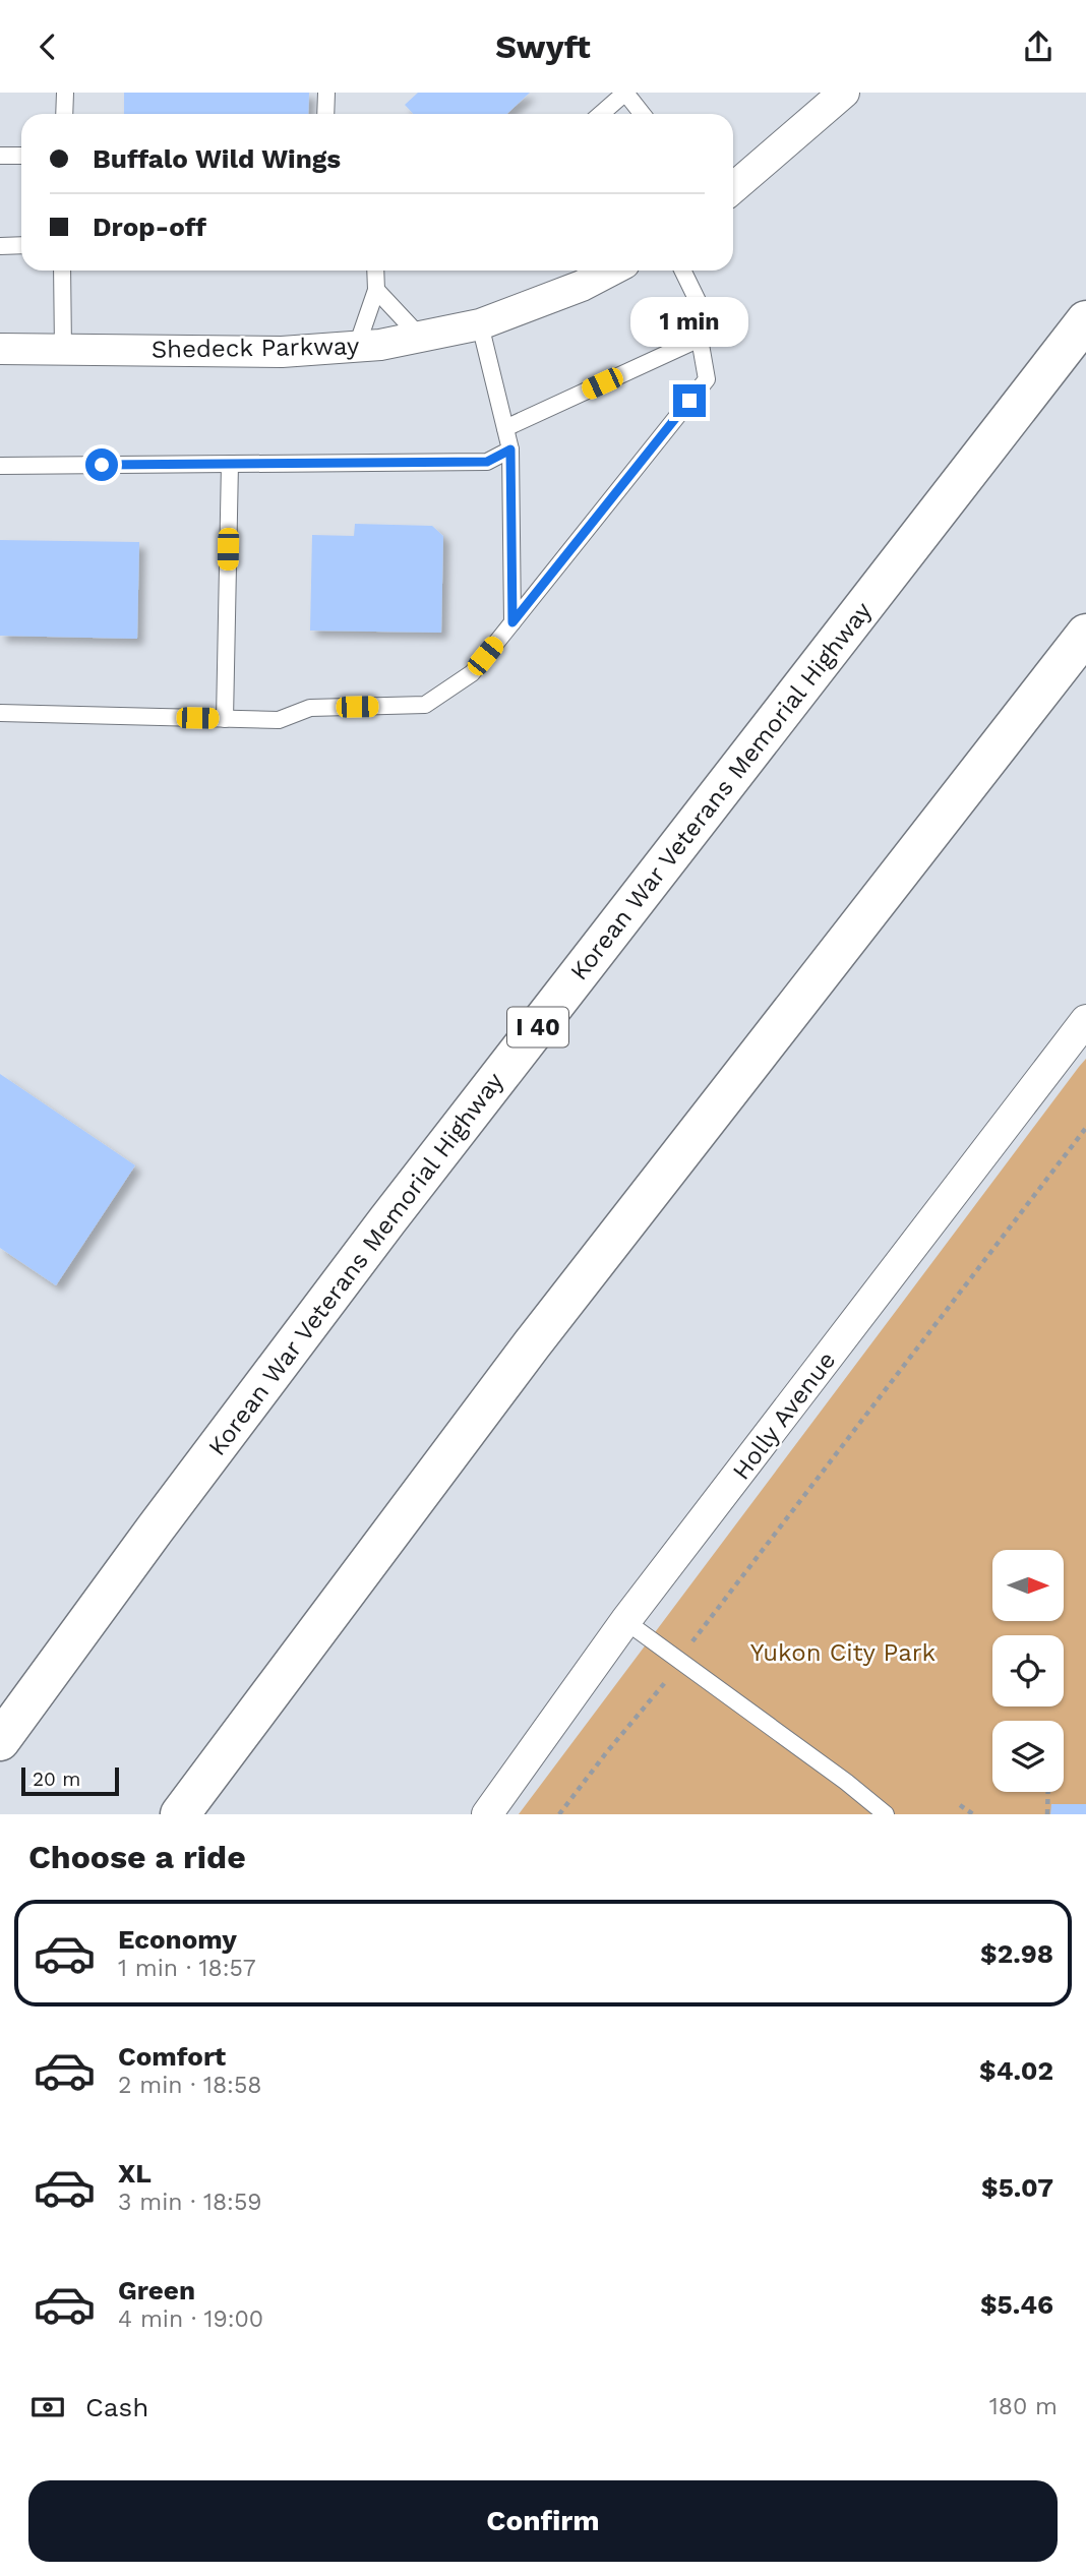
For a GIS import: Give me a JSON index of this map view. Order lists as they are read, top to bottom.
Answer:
{
  "streets": {
    "highway": ["Korean War Veterans Memorial Highway", "I 40"],
    "street": ["Shedeck Parkway", "Holly Avenue"]
  },
  "parks": ["Yukon City Park"],
  "scale_bar": "20 m",
  "north": "right",
  "page": {
    "header": "Swyft",
    "banner": ["Buffalo Wild Wings", "Drop-off"],
    "bubble": "1 min",
    "scale": "20 m",
    "heading": "Choose a ride",
    "list": [
      {
        "name": "Economy",
        "note": "1 min · 18:57",
        "value": "$2.98"
      },
      {
        "name": "Comfort",
        "note": "2 min · 18:58",
        "value": "$4.02"
      },
      {
        "name": "XL",
        "note": "3 min · 18:59",
        "value": "$5.07"
      },
      {
        "name": "Green",
        "note": "4 min · 19:00",
        "value": "$5.46"
      }
    ],
    "pay": ["Cash", "180 m"],
    "buttons": "Confirm"
  }
}
